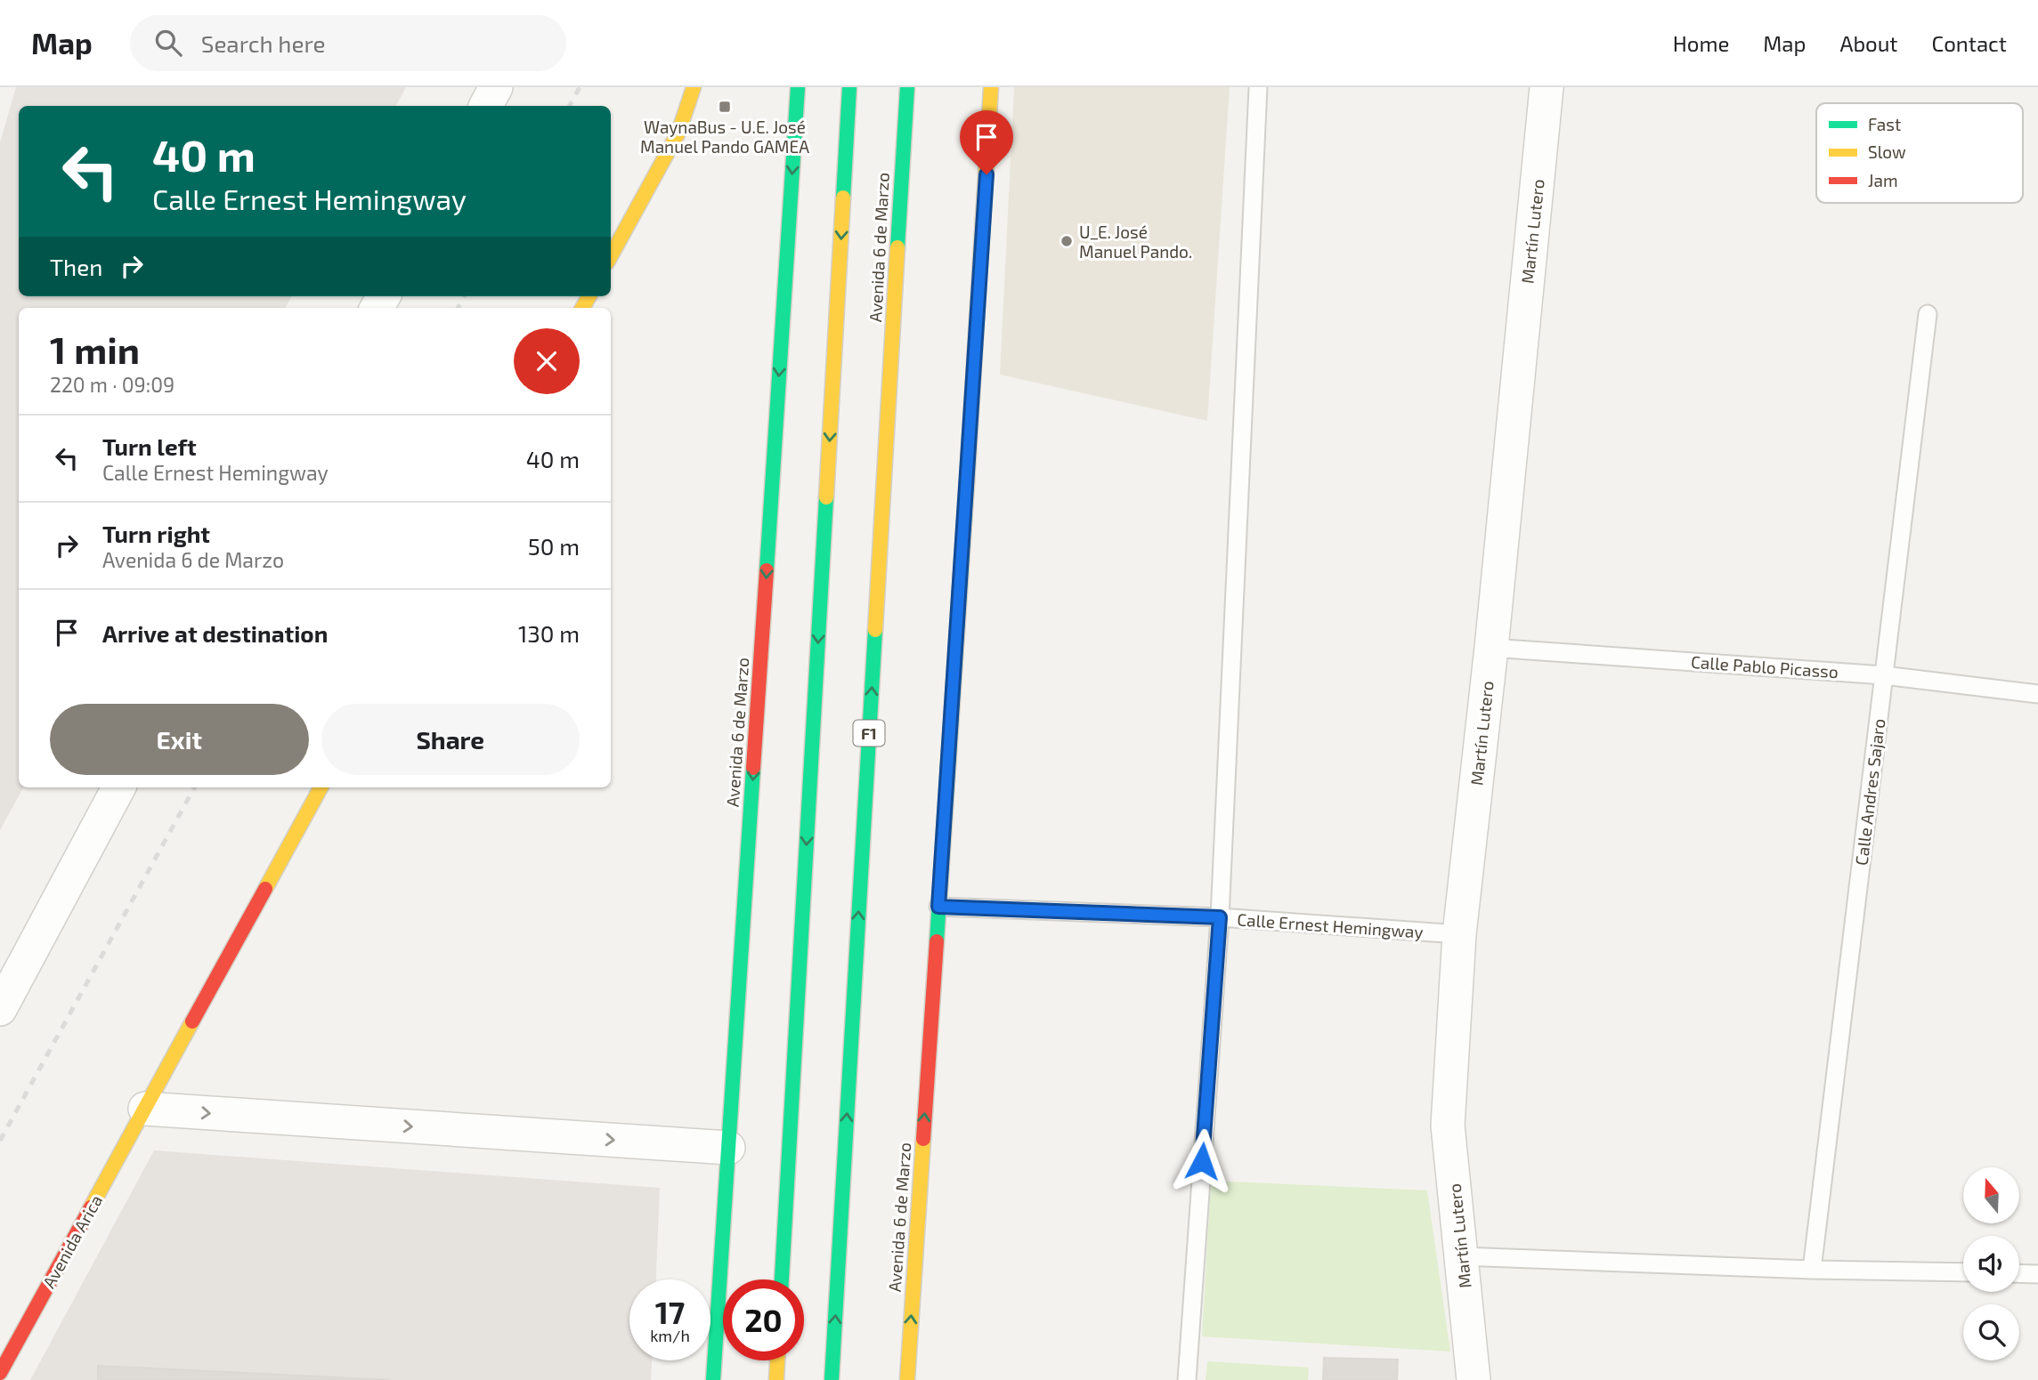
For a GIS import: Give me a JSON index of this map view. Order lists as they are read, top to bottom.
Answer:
{
  "streets": {
    "main road": ["Avenida 6 de Marzo", "F1", "Avenida Arica"],
    "street": ["Martín Lutero"],
    "lane": ["Calle Pablo Picasso", "Calle Andres Sajaro", "Calle Ernest Hemingway"]
  },
  "crossings": [
    ["Martín Lutero", "Calle Pablo Picasso"],
    ["Martín Lutero", "Calle Ernest Hemingway"],
    ["Avenida 6 de Marzo", "Calle Ernest Hemingway"],
    ["Calle Pablo Picasso", "Calle Andres Sajaro"]
  ],
  "places": {
    "transit": ["WaynaBus - U.E. José Manuel Pando GAMEA"],
    "other": ["U_E. José Manuel Pando."]
  },
  "legend": ["Fast", "Slow", "Jam"],
  "north": "top",
  "page": {
    "header": "Map",
    "search": "Search here",
    "nav": [
      "Home",
      "Map",
      "About",
      "Contact"
    ],
    "turn": ["40 m", "Calle Ernest Hemingway"],
    "then": "Then",
    "heading": ["1 min", "220 m · 09:09"],
    "list": [
      {
        "name": "Turn left",
        "note": "Calle Ernest Hemingway",
        "value": "40 m"
      },
      {
        "name": "Turn right",
        "note": "Avenida 6 de Marzo",
        "value": "50 m"
      },
      {
        "name": "Arrive at destination",
        "value": "130 m"
      }
    ],
    "buttons": ["Exit", "Share"],
    "speed": "17 km/h",
    "limit": "20"
  }
}
